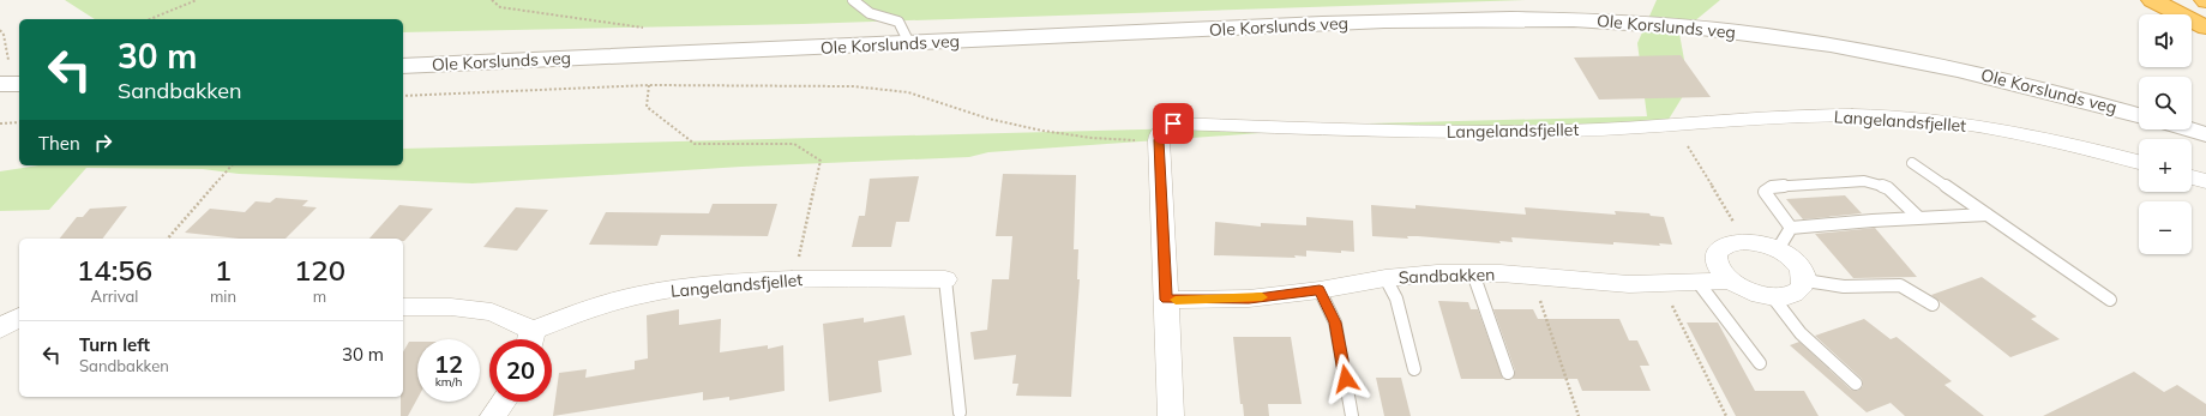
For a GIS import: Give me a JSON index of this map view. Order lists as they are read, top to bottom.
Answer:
{
  "streets": {
    "street": ["Ole Korslunds veg", "Langelandsfjellet", "Sandbakken"]
  },
  "page": {
    "map_buttons": ["+", "−"],
    "turn": ["30 m", "Sandbakken"],
    "then": "Then",
    "eta": [
      "14:56",
      "Arrival",
      "1",
      "min",
      "120",
      "m"
    ],
    "list": [
      {
        "name": "Turn left",
        "note": "Sandbakken",
        "value": "30 m"
      }
    ],
    "speed": "12 km/h",
    "limit": "20"
  }
}
